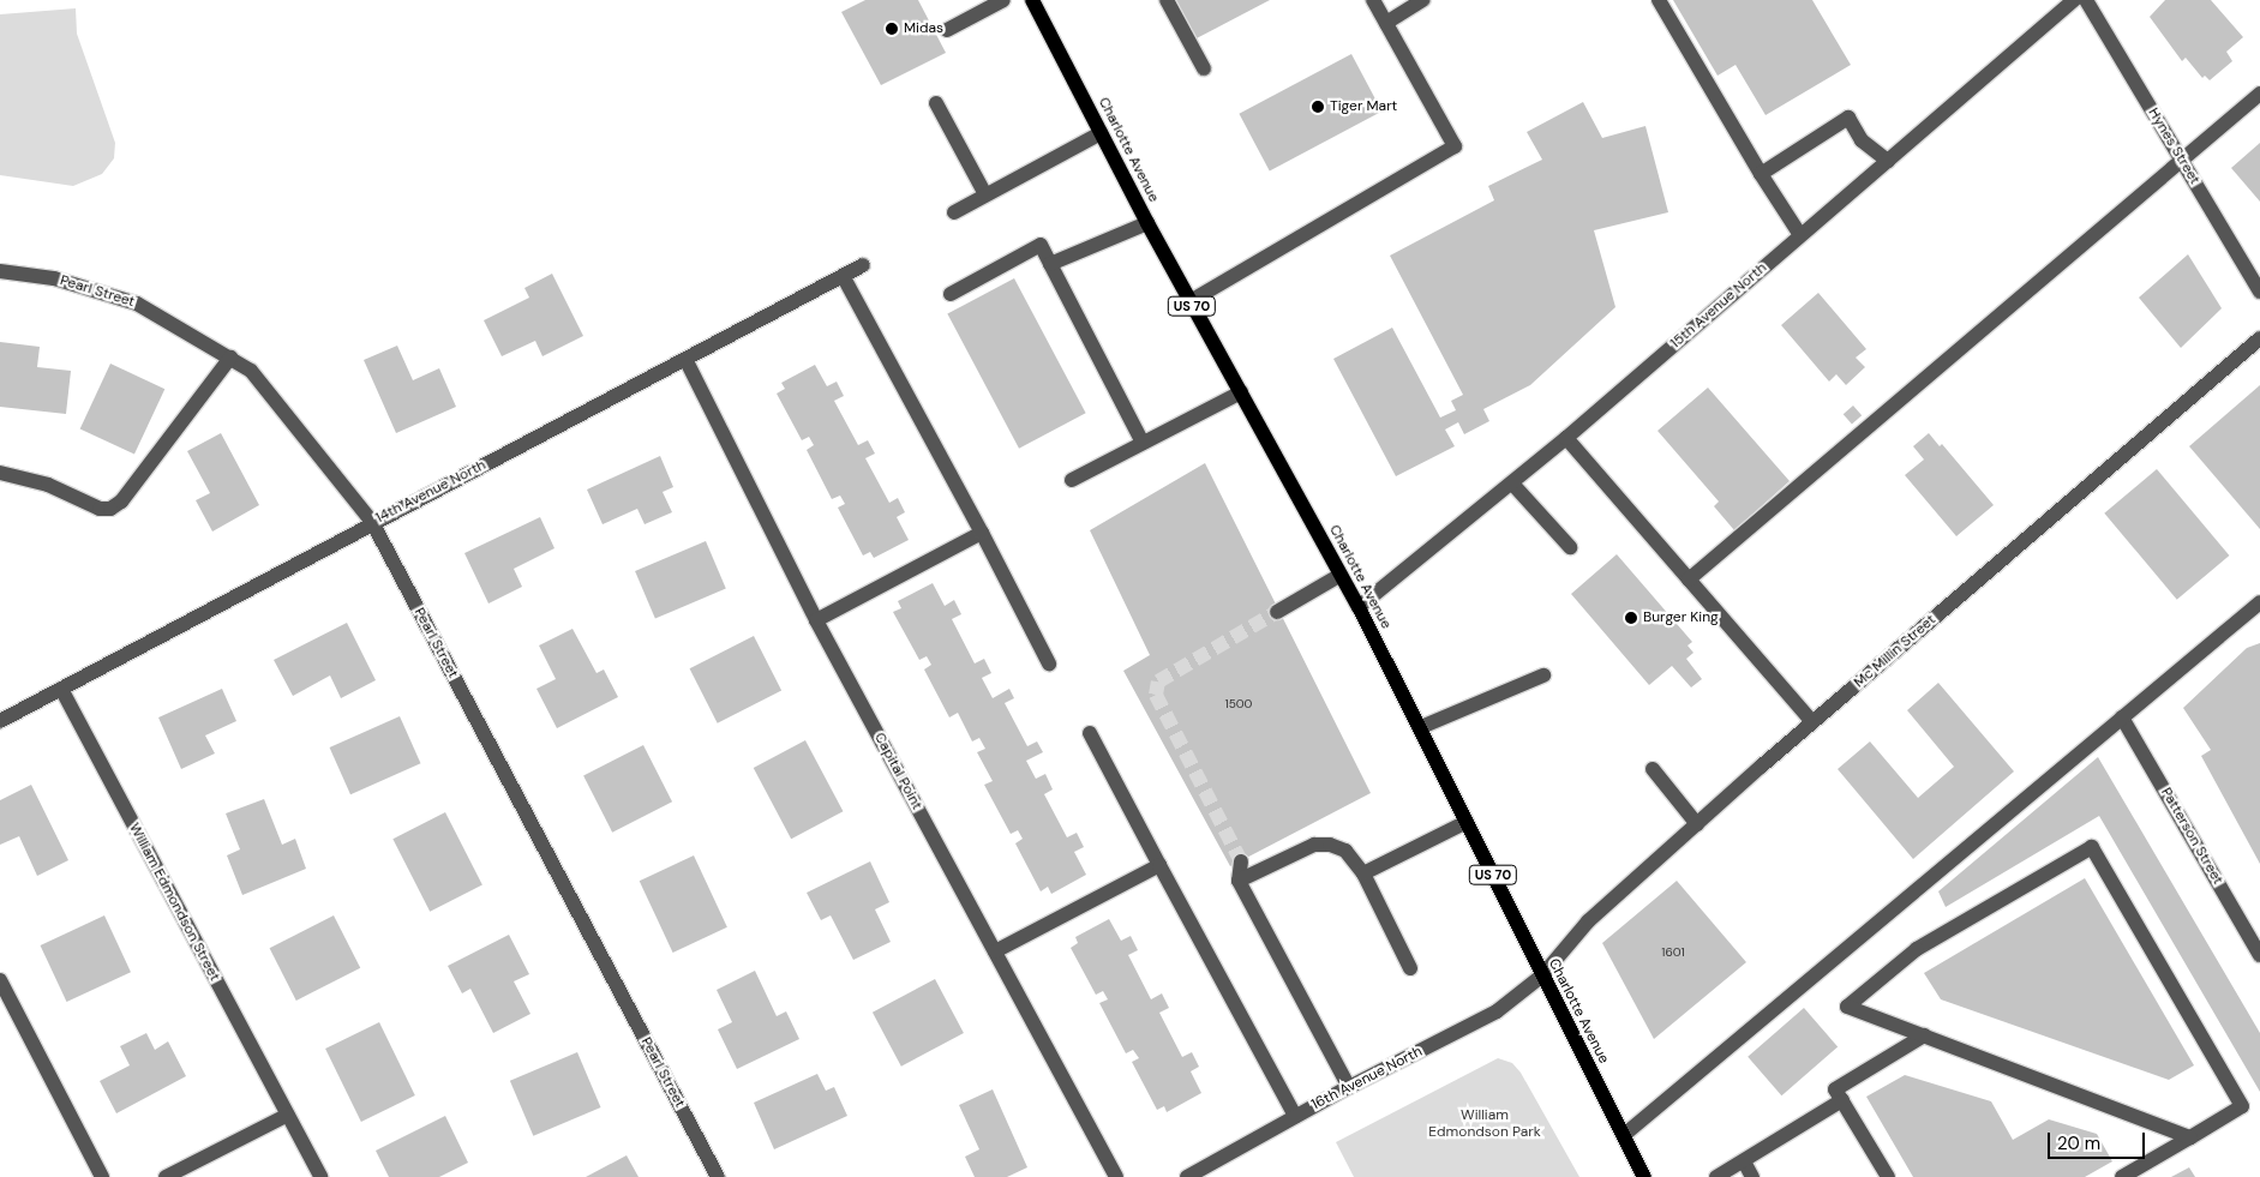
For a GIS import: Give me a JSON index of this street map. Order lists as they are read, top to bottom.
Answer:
{
  "streets": {
    "main road": ["Charlotte Avenue", "US 70"],
    "street": [
      "Hynes Street",
      "Pearl Street",
      "15th Avenue North",
      "14th Avenue North",
      "Mc Millin Street",
      "Capital Point",
      "Patterson Street",
      "William Edmondson Street",
      "16th Avenue North"
    ]
  },
  "crossings": [
    ["Charlotte Avenue", "15th Avenue North"],
    ["Charlotte Avenue", "Mc Millin Street"],
    ["Charlotte Avenue", "16th Avenue North"],
    ["Pearl Street", "14th Avenue North"],
    ["14th Avenue North", "Capital Point"],
    ["14th Avenue North", "William Edmondson Street"],
    ["Mc Millin Street", "16th Avenue North"]
  ],
  "parks": ["William Edmondson Park"],
  "places": ["Midas", "Tiger Mart", "Burger King"],
  "house_numbers": ["1500", "1601"],
  "scale_bar": "20 m"
}
